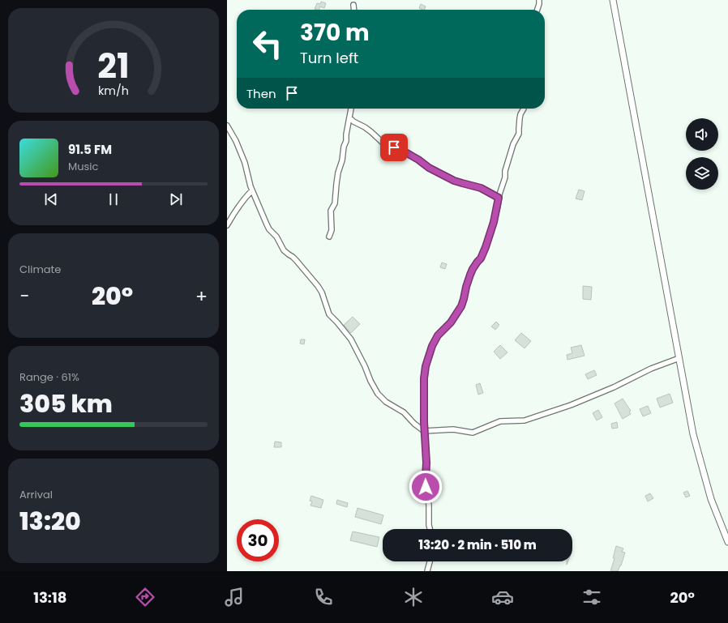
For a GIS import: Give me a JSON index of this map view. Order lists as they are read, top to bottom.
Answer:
{
  "page": {
    "turn": ["370 m", "Turn left"],
    "then": "Then",
    "song": ["91.5 FM", "Music"],
    "tile": [
      "Climate",
      ["Range · 61%", "305 km"],
      ["Arrival", "13:20"]
    ],
    "heat": ["−", "20°", "+"],
    "limit": "30",
    "trip": "13:20 · 2 min · 510 m",
    "tabs": ["13:18", "20°"],
    "gauge": ["21", "km/h"]
  }
}
